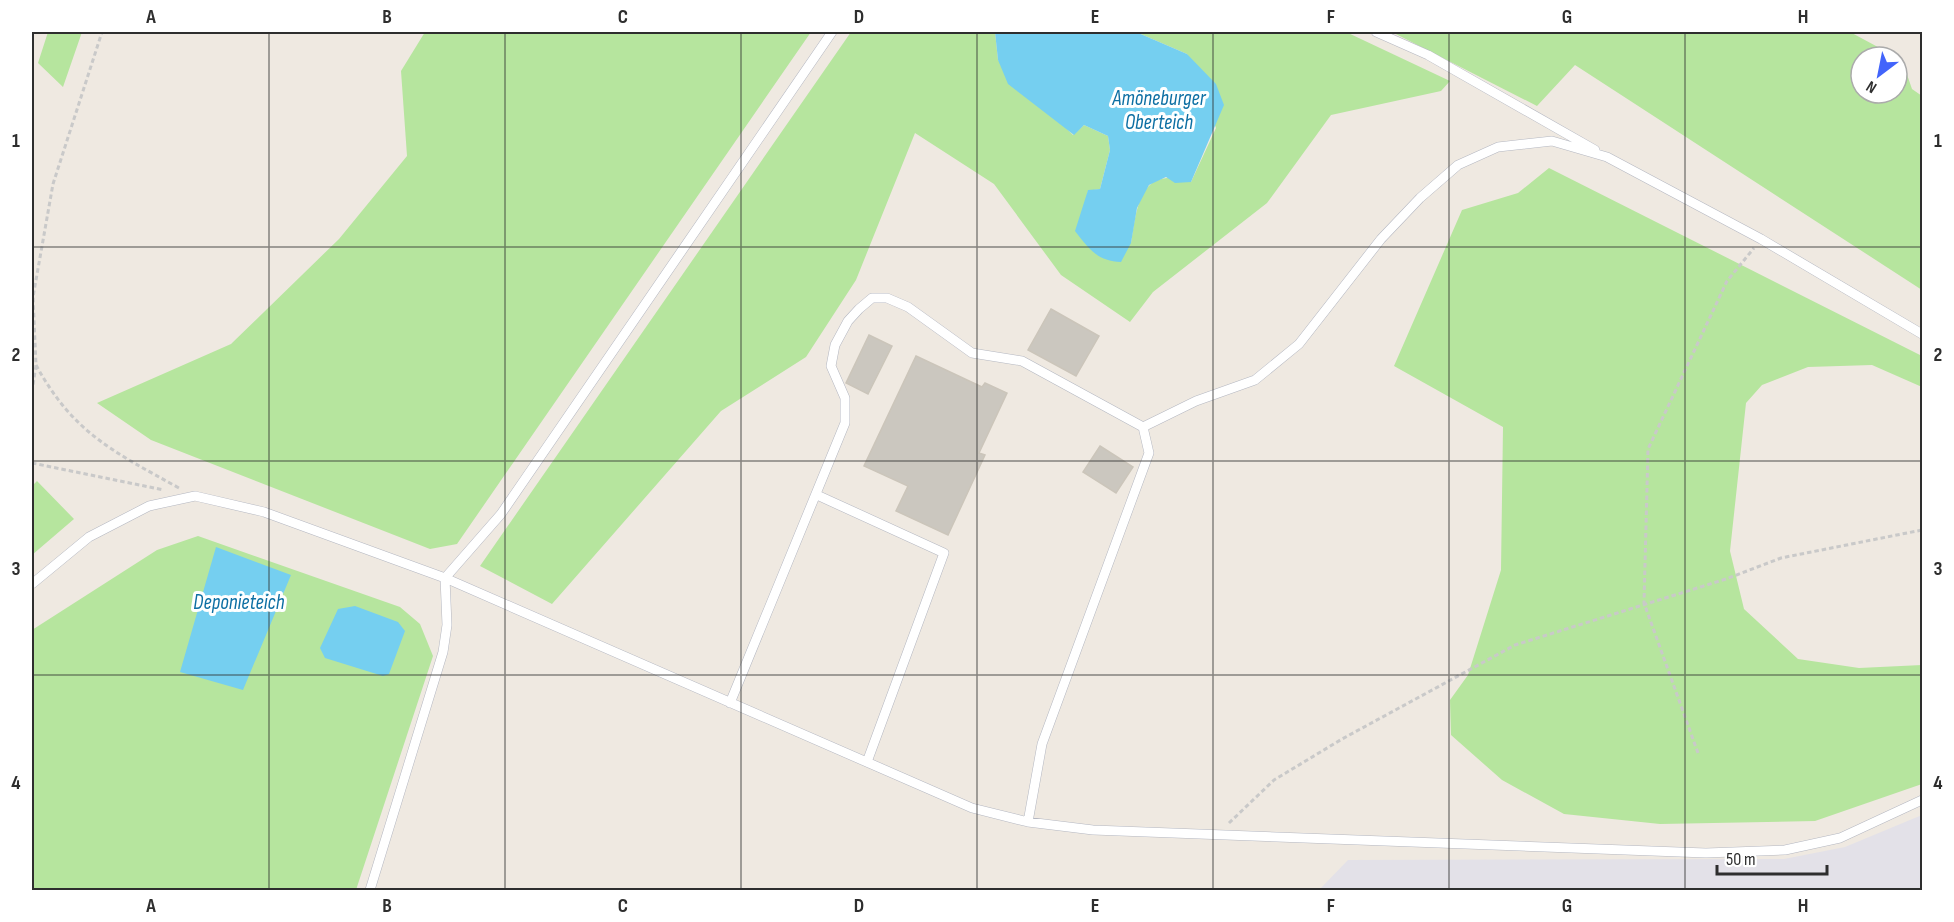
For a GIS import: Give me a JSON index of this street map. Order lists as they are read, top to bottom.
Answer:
{
  "water": ["Amöneburger Oberteich", "Deponieteich"],
  "scale_bar": "50 m",
  "north": "bottom left",
  "grid": {
    "columns": [
      "A",
      "B",
      "C",
      "D",
      "E",
      "F",
      "G",
      "H"
    ],
    "rows": [
      "1",
      "2",
      "3",
      "4"
    ]
  }
}
